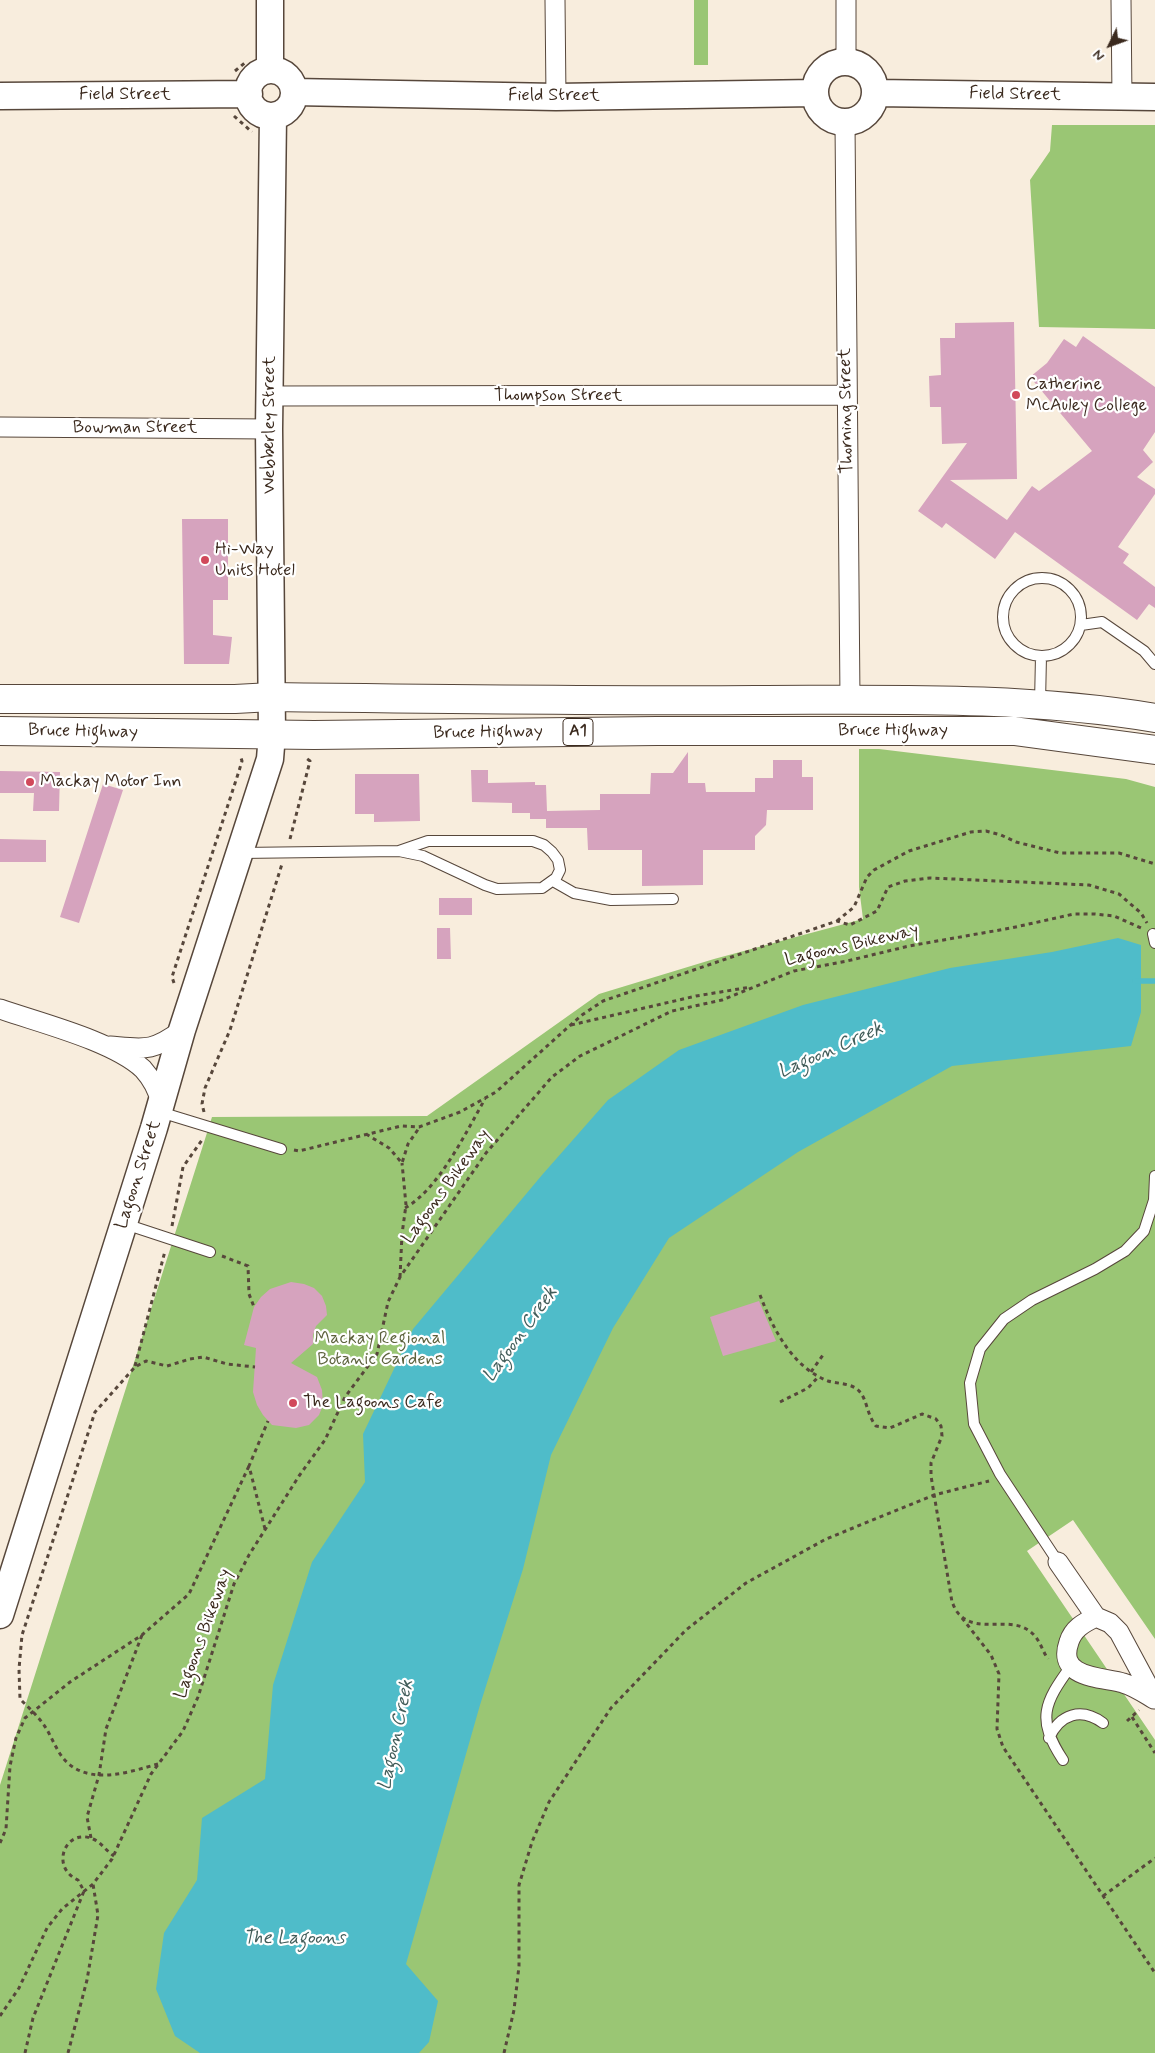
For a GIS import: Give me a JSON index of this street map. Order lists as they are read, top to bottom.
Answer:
{
  "streets": {
    "highway": ["Bruce Highway", "A1"],
    "street": [
      "Field Street",
      "Thompson Street",
      "Thorning Street",
      "Webberley Street",
      "Bowman Street",
      "Lagoon Street"
    ],
    "path": ["Lagoons Bikeway"]
  },
  "crossings": [
    ["Field Street", "Thorning Street"],
    ["Field Street", "Webberley Street"],
    ["Thompson Street", "Thorning Street"],
    ["Thompson Street", "Webberley Street"],
    ["Thorning Street", "Bruce Highway"],
    ["Webberley Street", "Bowman Street"],
    ["Webberley Street", "Bruce Highway"],
    ["Webberley Street", "Lagoon Street"],
    ["Bruce Highway", "Lagoon Street"]
  ],
  "water": ["Lagoon Creek", "The Lagoons"],
  "parks": ["Mackay Regional Botanic Gardens"],
  "places": [
    "Catherine McAuley College",
    "Hi-Way Units Hotel",
    "Mackay Motor Inn",
    "The Lagoons Cafe"
  ],
  "north": "bottom left"
}
